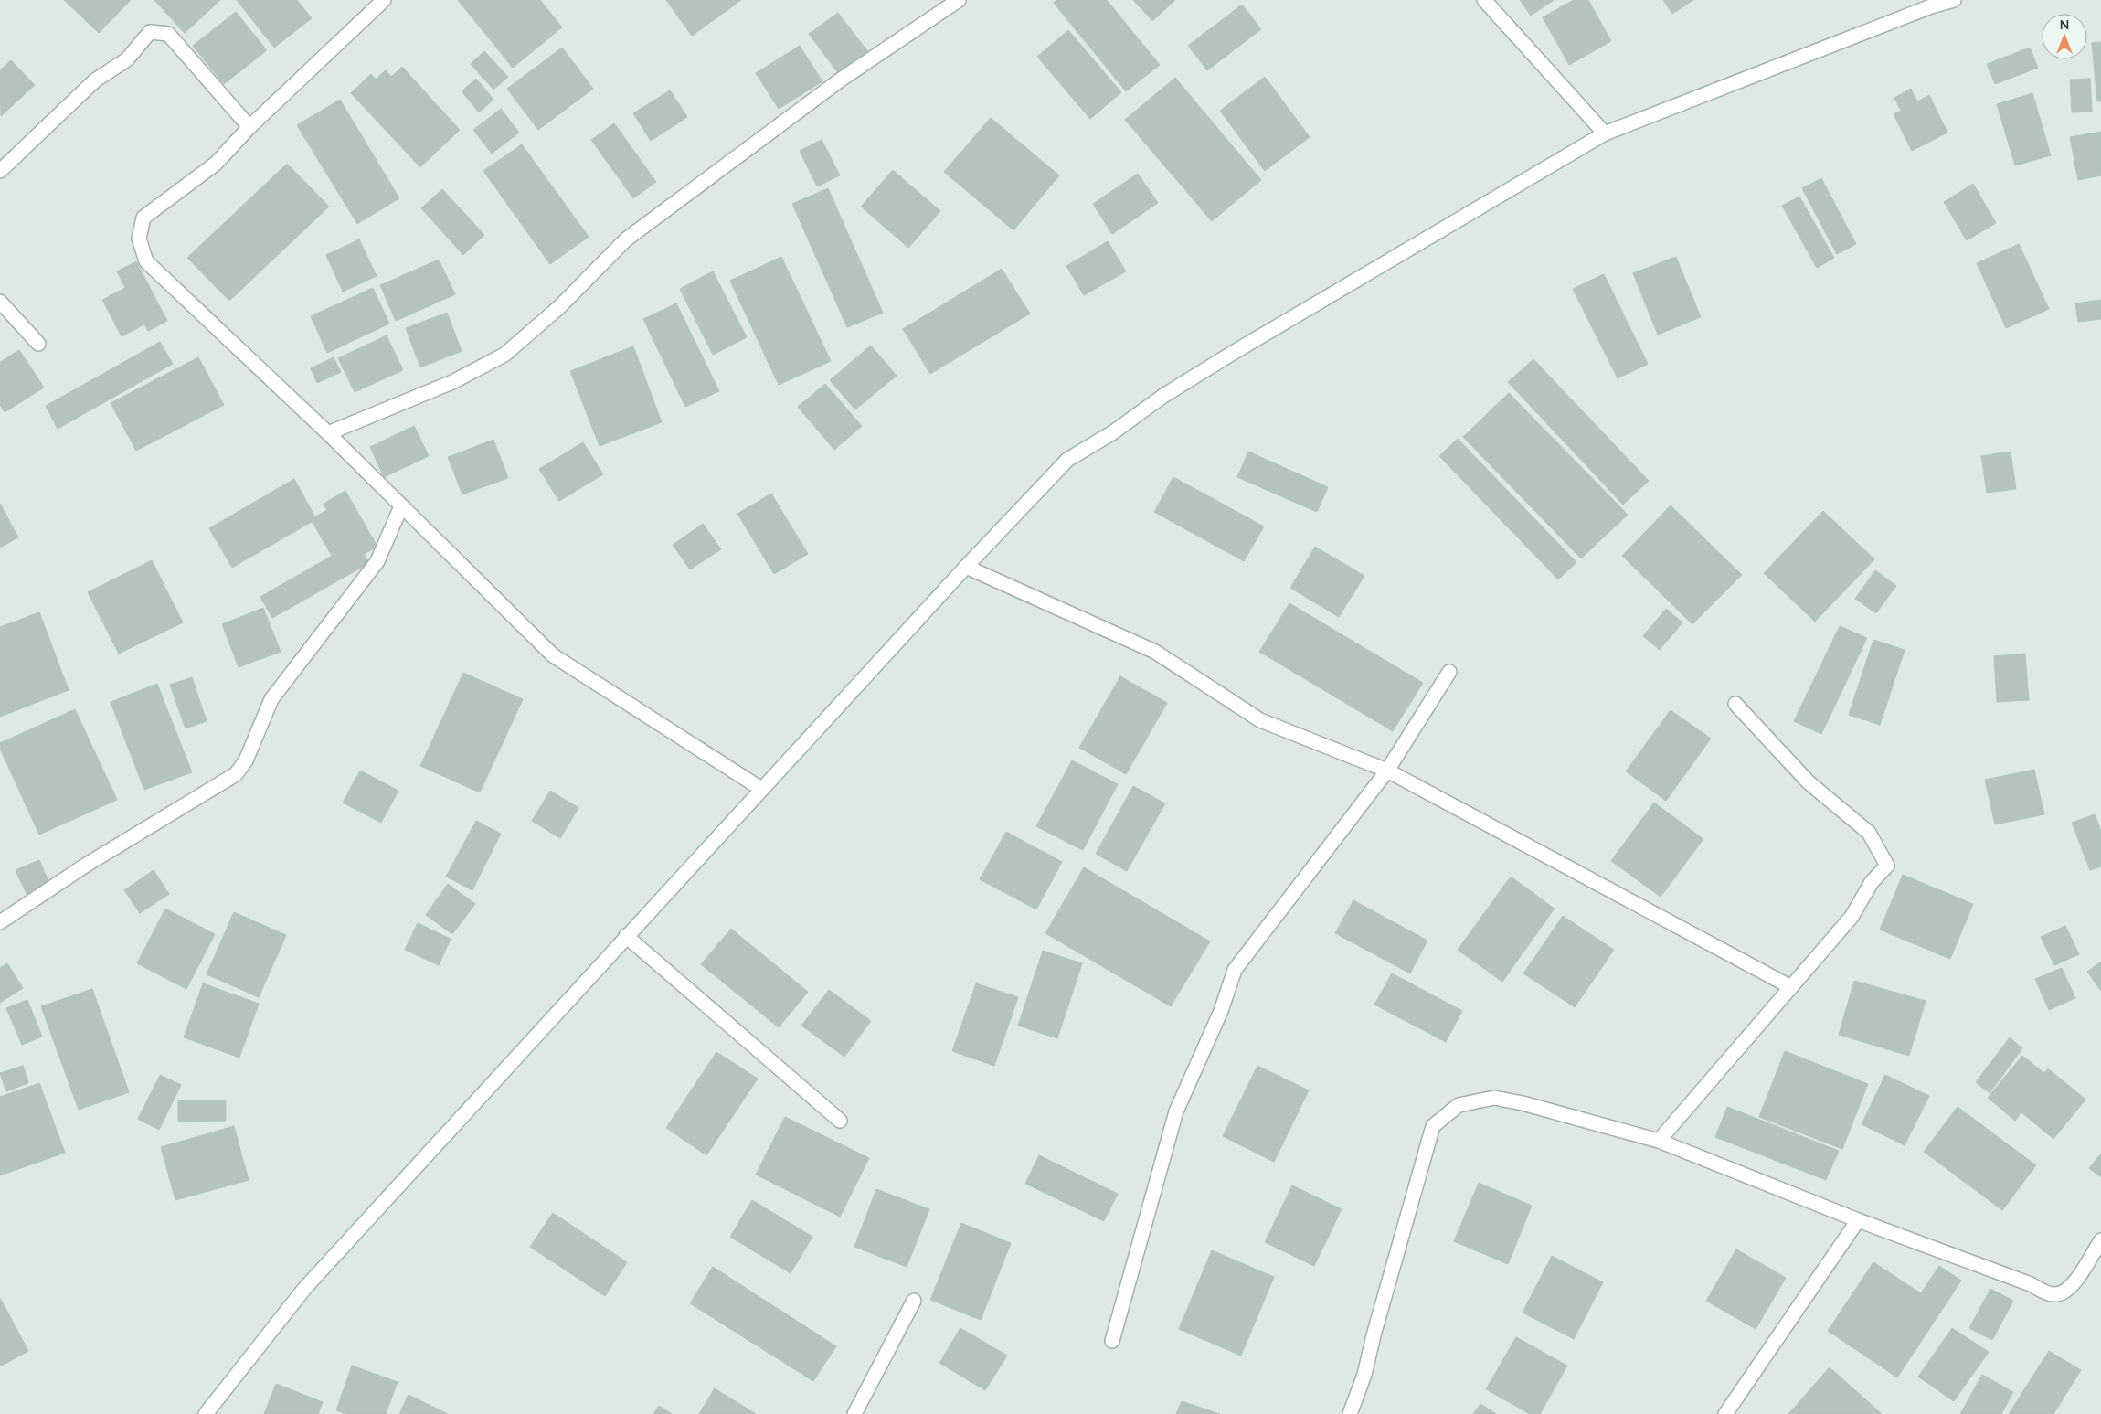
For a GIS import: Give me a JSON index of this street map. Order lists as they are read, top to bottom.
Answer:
{
  "north": "top"
}
